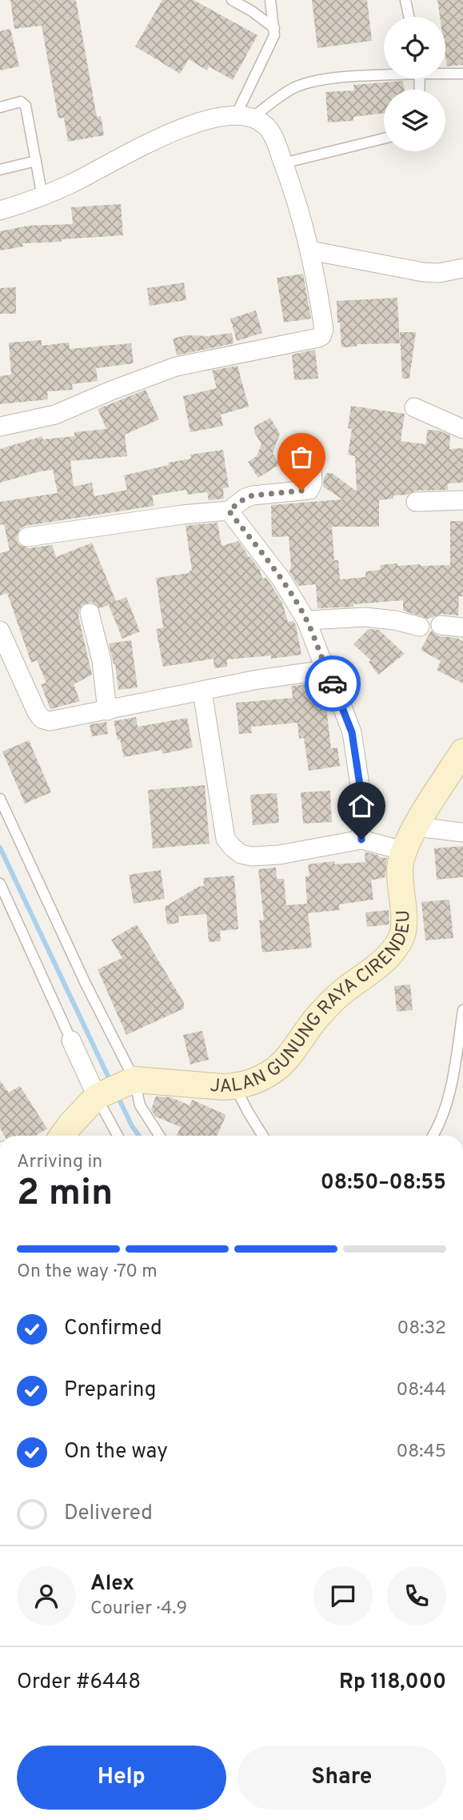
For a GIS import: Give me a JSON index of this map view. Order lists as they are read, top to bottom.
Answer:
{
  "streets": {
    "street": ["JALAN GUNUNG RAYA CIRENDEU"]
  },
  "page": {
    "heading": ["2 min", "Arriving in", "08:50–08:55"],
    "panel": [
      "Alex",
      "Courier · 4.9",
      "Order #6448",
      "Rp 118,000"
    ],
    "bar": "On the way · 70 m",
    "list": [
      ["Confirmed", "08:32"],
      ["Preparing", "08:44"],
      ["On the way", "08:45"],
      "Delivered"
    ],
    "buttons": ["Help", "Share"]
  }
}
